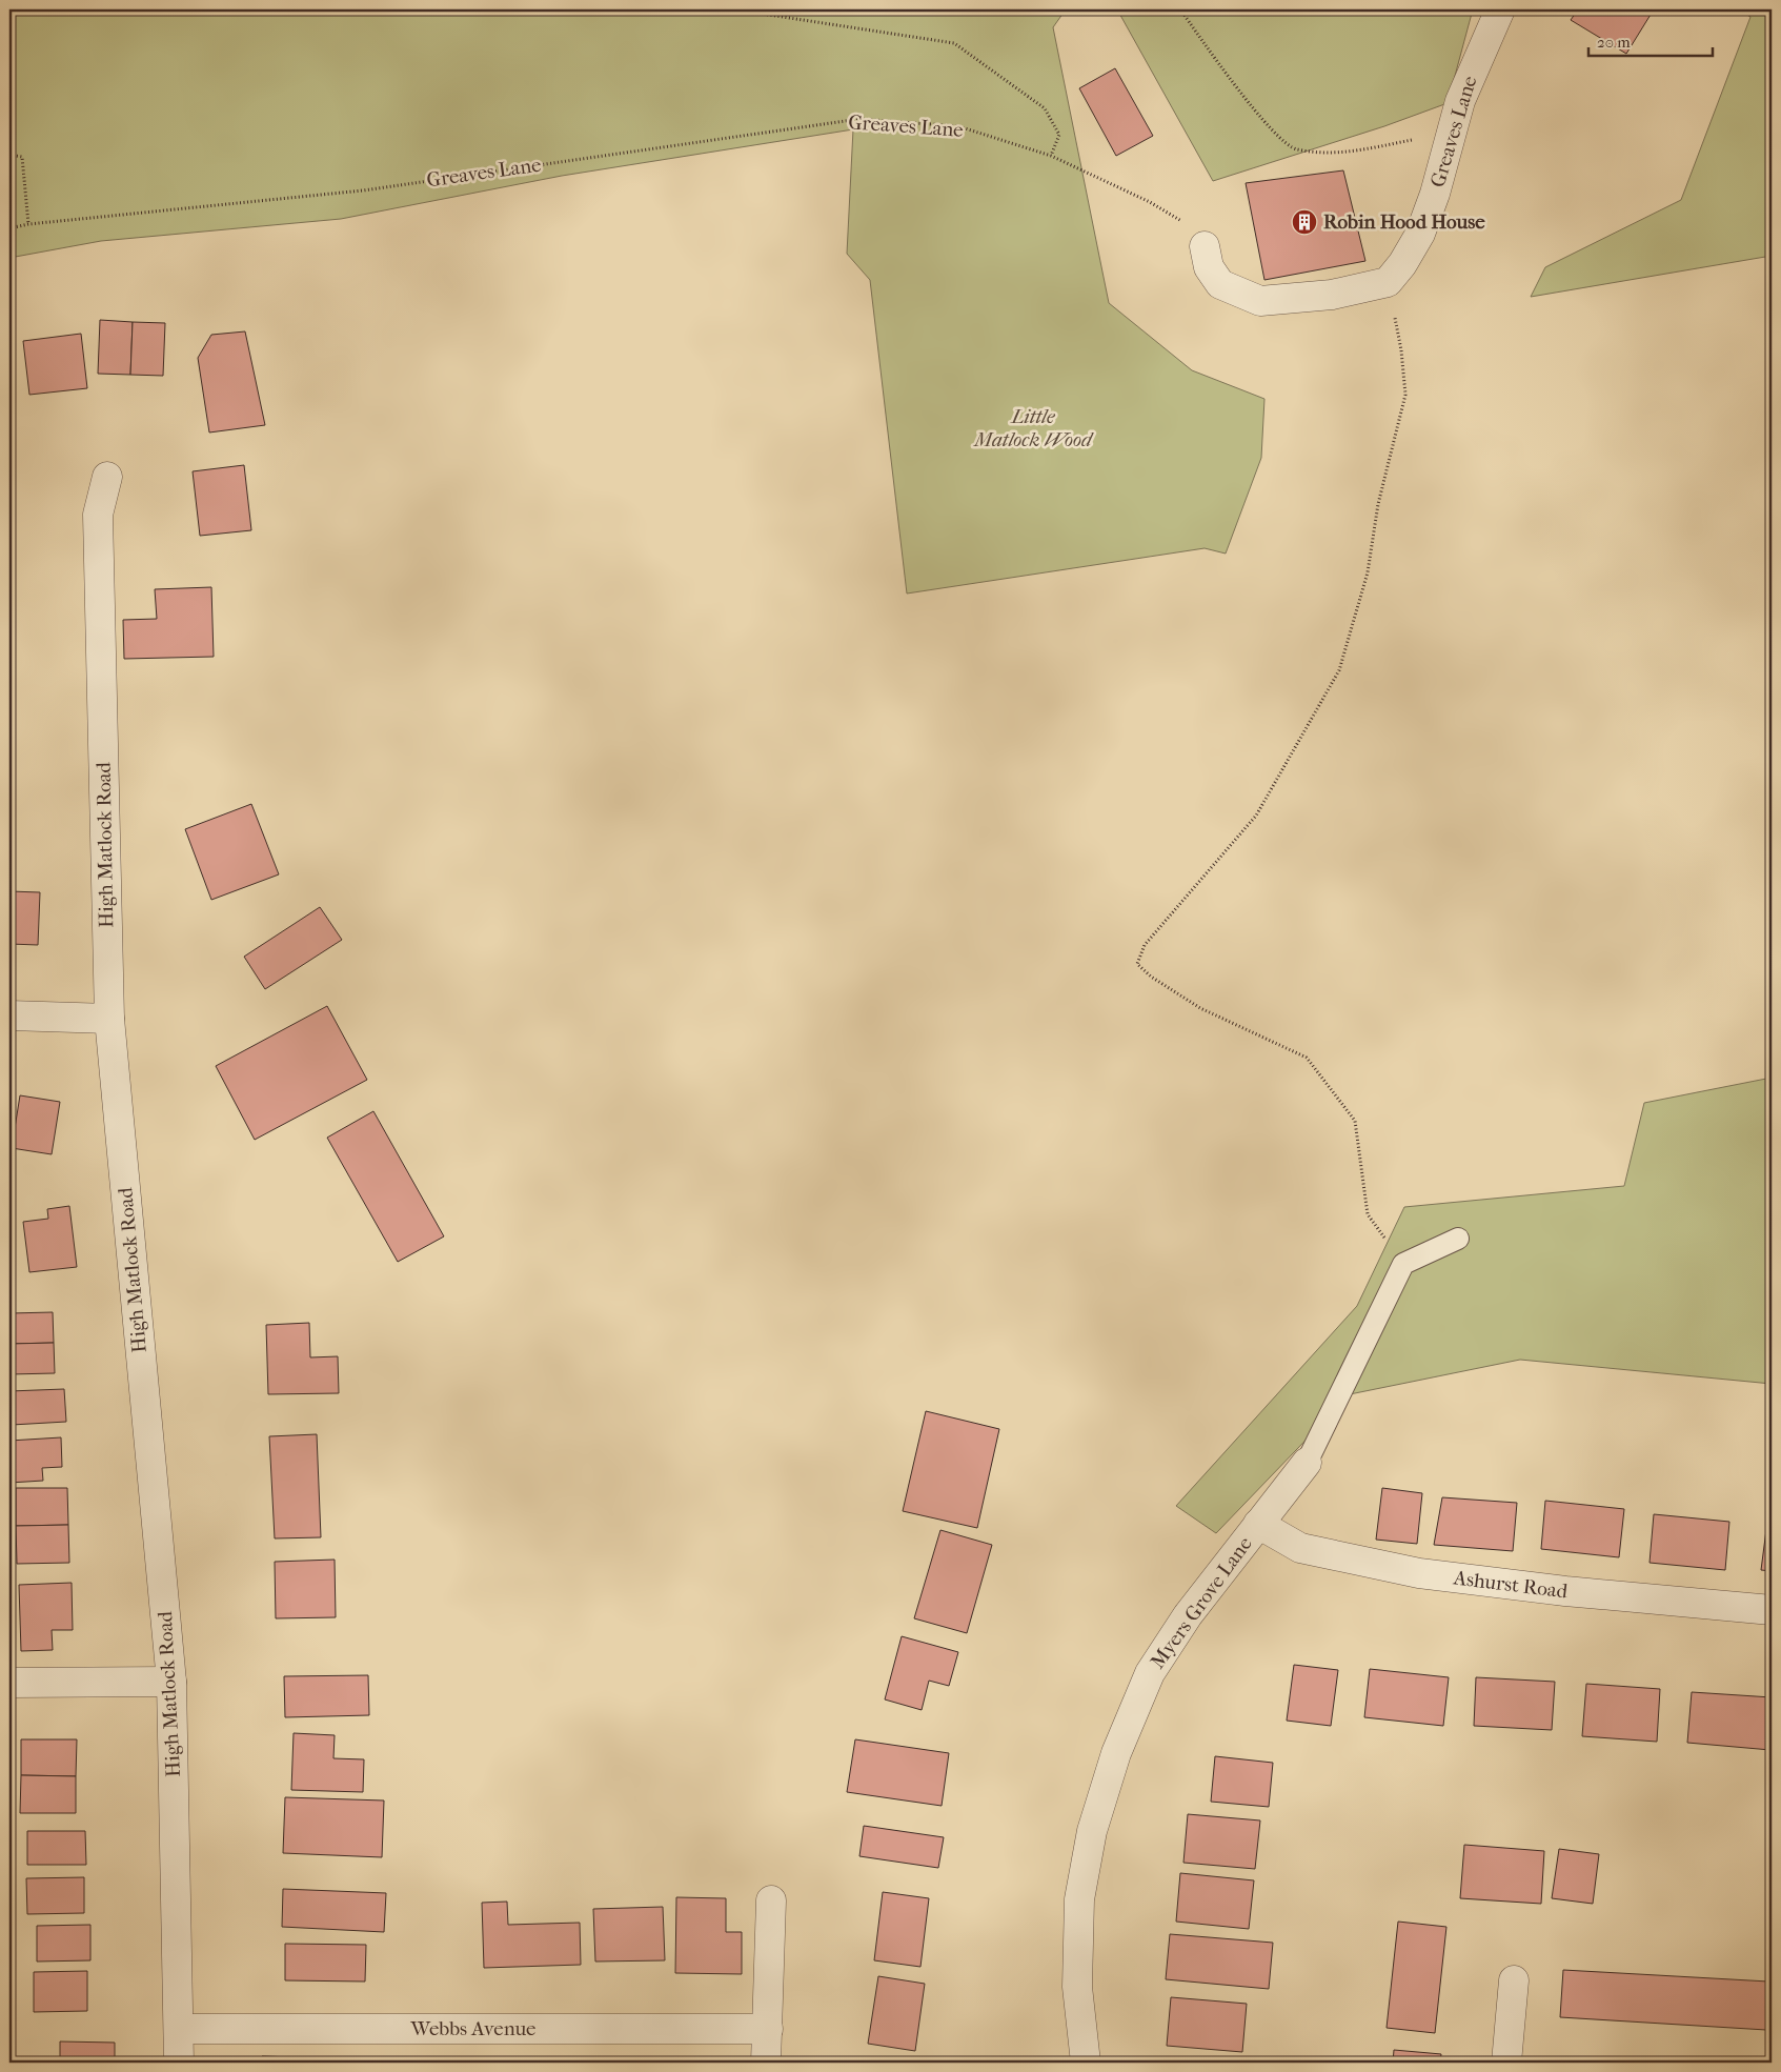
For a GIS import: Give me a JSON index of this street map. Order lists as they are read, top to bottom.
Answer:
{
  "streets": {
    "street": [
      "Greaves Lane",
      "High Matlock Road",
      "Ashurst Road",
      "Myers Grove Lane",
      "Webbs Avenue"
    ]
  },
  "crossings": [
    ["High Matlock Road", "Webbs Avenue"],
    ["Ashurst Road", "Myers Grove Lane"]
  ],
  "parks": ["Little Matlock Wood"],
  "places": {
    "building": ["Robin Hood House"]
  },
  "scale_bar": "20 m"
}
